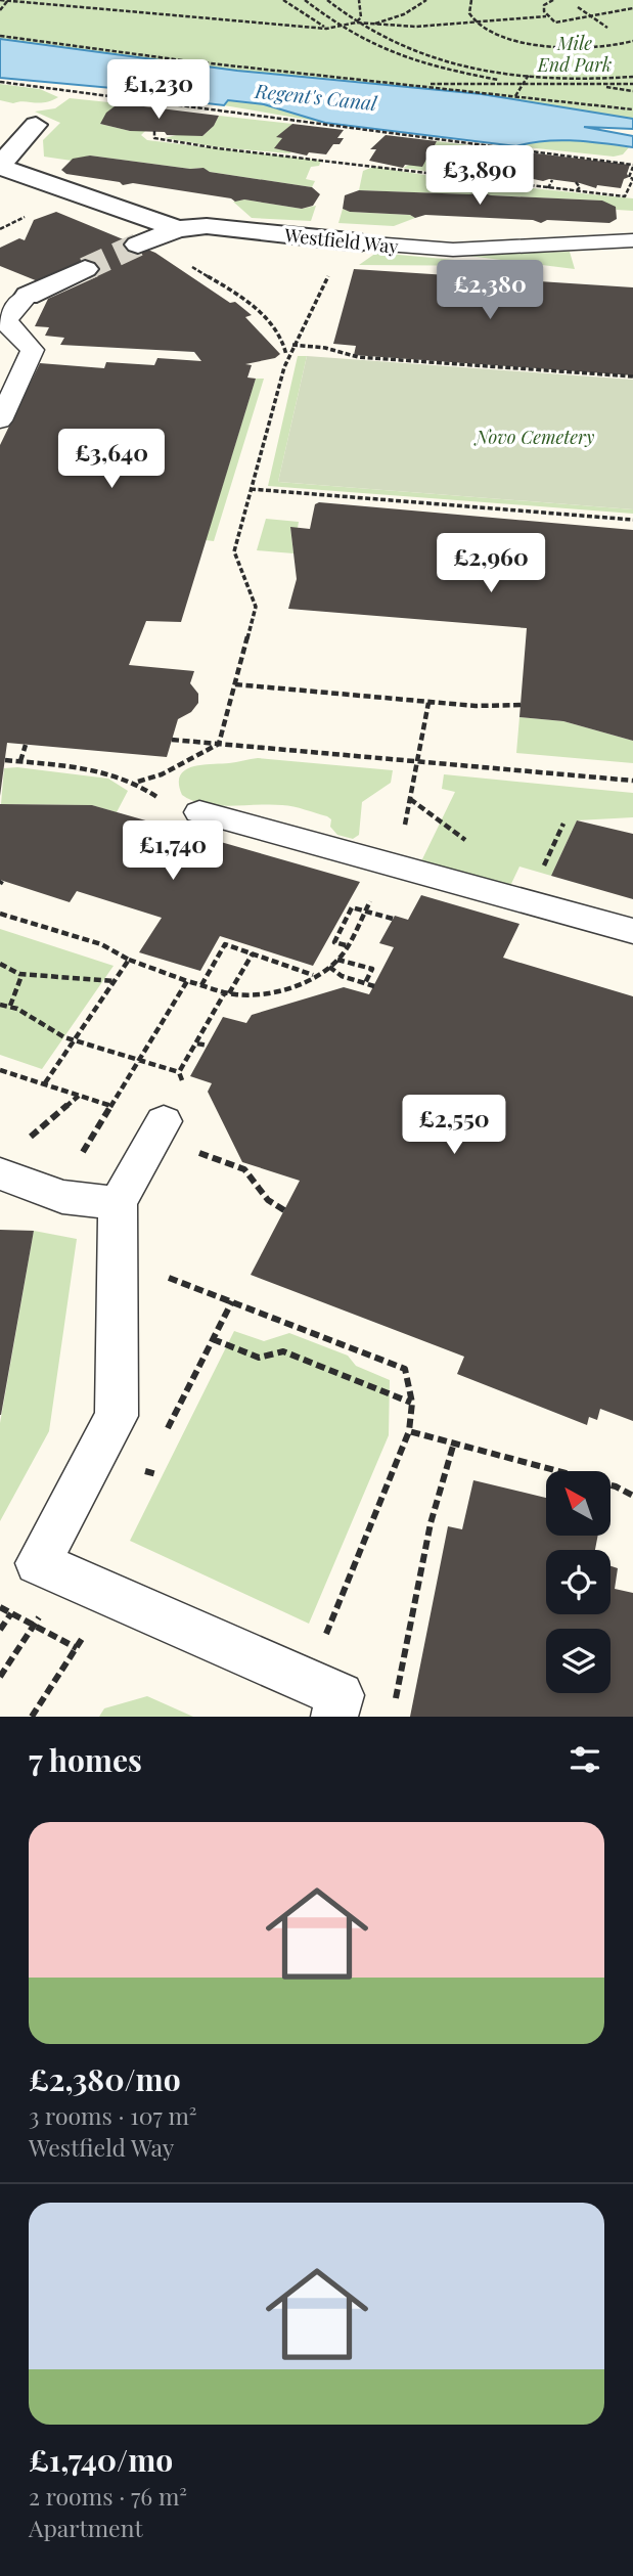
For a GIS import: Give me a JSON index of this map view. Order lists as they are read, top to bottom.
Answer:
{
  "streets": {
    "street": ["Westfield Way"]
  },
  "water": ["Regent's Canal"],
  "parks": ["Mile End Park", "Novo Cemetery"],
  "north": "top left",
  "page": {
    "price": [
      "£1,230",
      "£3,890",
      "£2,380",
      "£3,640",
      "£2,960",
      "£1,740",
      "£2,550"
    ],
    "heading": "7 homes",
    "list": [
      {
        "name": "£2,380/mo",
        "note": "3 rooms · 107 m² · Westfield Way"
      },
      {
        "name": "£1,740/mo",
        "note": "2 rooms · 76 m² · Apartment"
      }
    ]
  }
}
